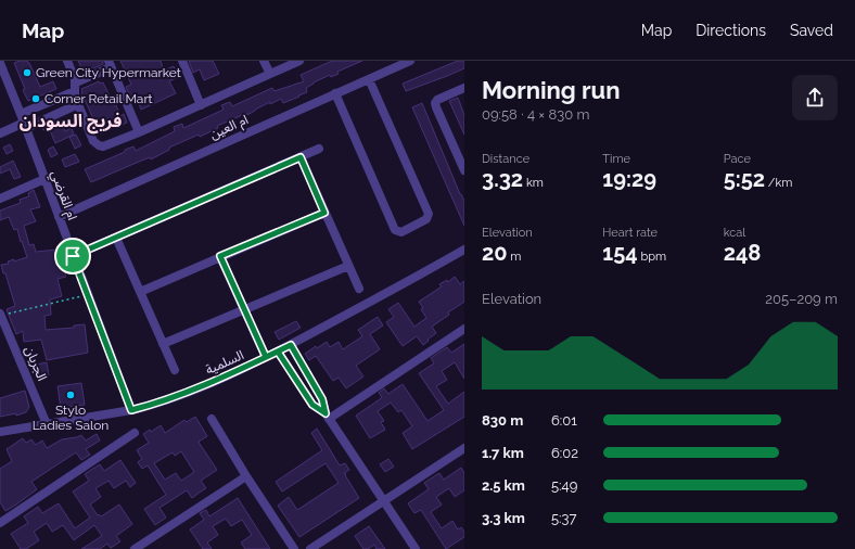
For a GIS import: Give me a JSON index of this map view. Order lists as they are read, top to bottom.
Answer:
{
  "streets": {
    "street": [
      "ام العين",
      "ام القرضي",
      "السلمية",
      "الجريان"
    ]
  },
  "crossings": [
    ["ام العين", "ام القرضي"],
    ["ام القرضي", "السلمية"],
    ["السلمية", "الجريان"]
  ],
  "districts": ["فريج السودان"],
  "places": ["Green City Hypermarket", "Corner Retail Mart", "Stylo Ladies Salon"],
  "page": {
    "header": "Map",
    "nav": ["Map", "Directions", "Saved"],
    "heading": ["Morning run", "09:58 · 4 × 830 m"],
    "stats": [
      ["Distance", "3.32 km"],
      ["Time", "19:29"],
      ["Pace", "5:52 /km"],
      ["Elevation", "20 m"],
      ["Heart rate", "154 bpm"],
      ["kcal", "248"]
    ],
    "chart": ["Elevation", "205–209 m"],
    "list": [
      {
        "name": "830 m",
        "note": "6:01"
      },
      {
        "name": "1.7 km",
        "note": "6:02"
      },
      {
        "name": "2.5 km",
        "note": "5:49"
      },
      {
        "name": "3.3 km",
        "note": "5:37"
      }
    ]
  }
}
